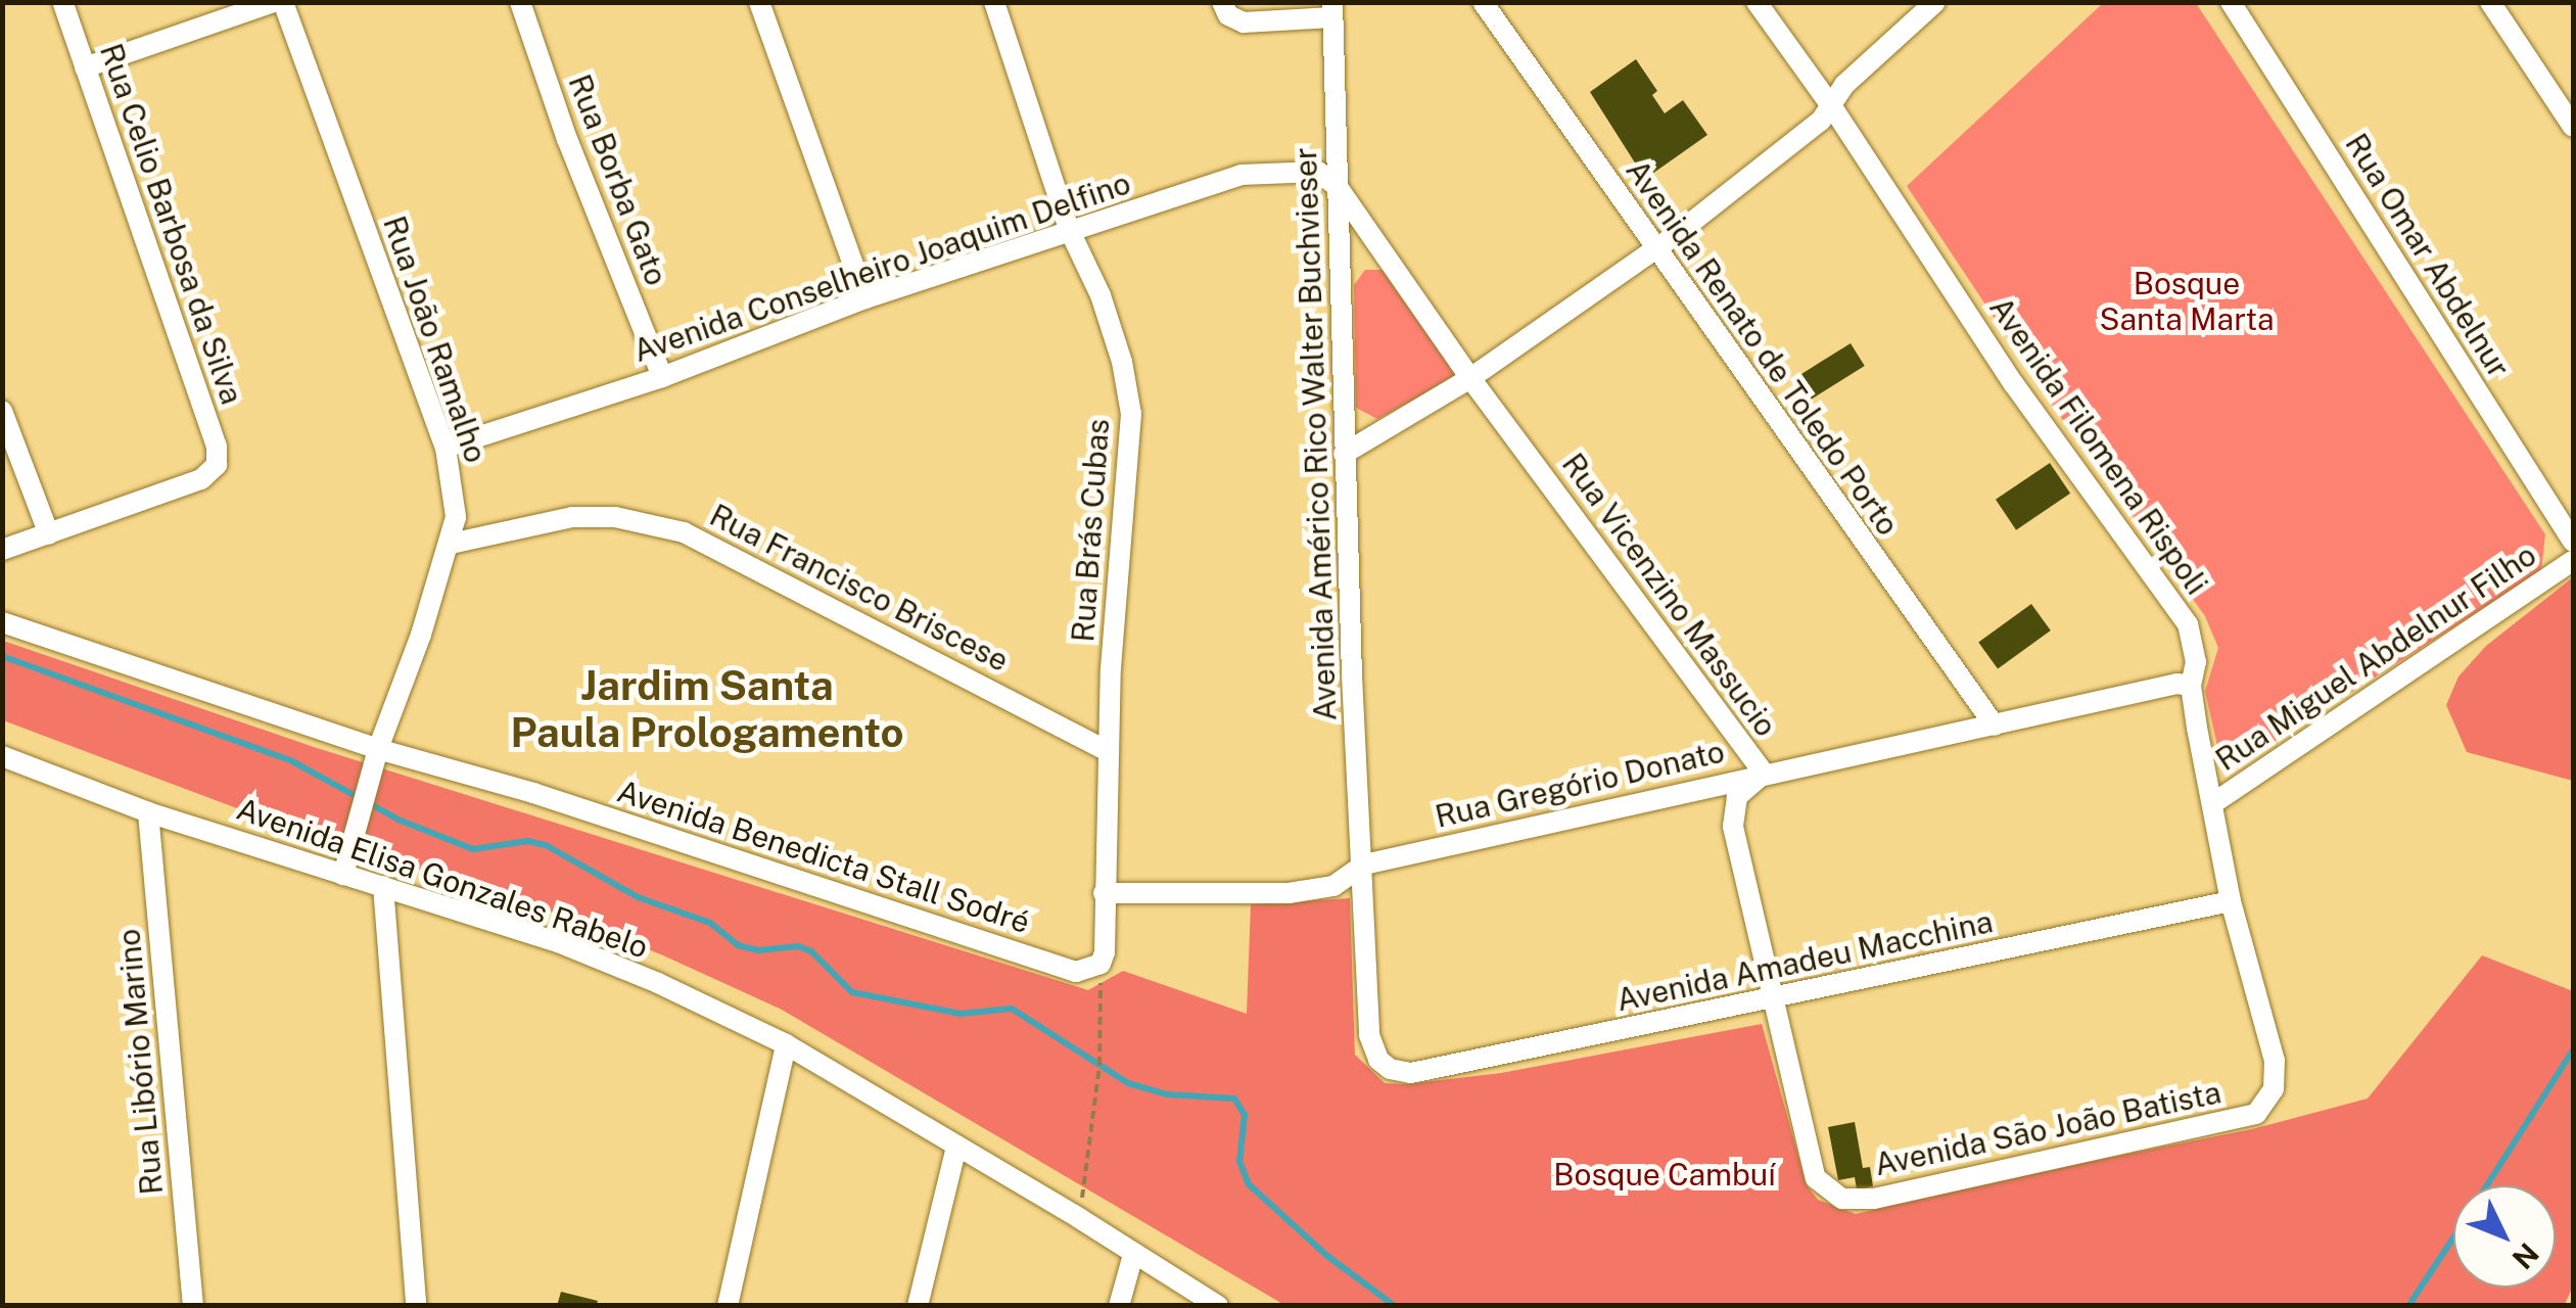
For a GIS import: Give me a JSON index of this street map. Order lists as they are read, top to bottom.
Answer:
{
  "streets": {
    "street": [
      "Rua Borba Gato",
      "Rua Celio Barbosa da Silva",
      "Rua Omar Abdelnur",
      "Avenida Conselheiro Joaquim Delfino",
      "Rua João Ramalho",
      "Avenida Renato de Toledo Porto",
      "Avenida Américo Rico Walter Buchvieser",
      "Avenida Filomena Rispoli",
      "Rua Brás Cubas",
      "Rua Francisco Briscese",
      "Rua Vicenzino Massucio",
      "Rua Miguel Abdelnur Filho",
      "Rua Gregório Donato",
      "Avenida Benedicta Stall Sodré",
      "Avenida Elisa Gonzales Rabelo",
      "Avenida Amadeu Macchina",
      "Rua Libório Marino",
      "Avenida São João Batista"
    ]
  },
  "crossings": [
    ["Rua Borba Gato", "Avenida Conselheiro Joaquim Delfino"],
    ["Avenida Conselheiro Joaquim Delfino", "Rua João Ramalho"],
    ["Avenida Conselheiro Joaquim Delfino", "Avenida Américo Rico Walter Buchvieser"],
    ["Avenida Conselheiro Joaquim Delfino", "Rua Brás Cubas"],
    ["Avenida Conselheiro Joaquim Delfino", "Rua Vicenzino Massucio"],
    ["Rua João Ramalho", "Rua Francisco Briscese"],
    ["Rua João Ramalho", "Avenida Benedicta Stall Sodré"],
    ["Rua João Ramalho", "Avenida Elisa Gonzales Rabelo"],
    ["Avenida Renato de Toledo Porto", "Rua Gregório Donato"],
    ["Avenida Américo Rico Walter Buchvieser", "Rua Vicenzino Massucio"],
    ["Avenida Américo Rico Walter Buchvieser", "Rua Gregório Donato"],
    ["Avenida Américo Rico Walter Buchvieser", "Avenida Amadeu Macchina"],
    ["Avenida Filomena Rispoli", "Rua Miguel Abdelnur Filho"],
    ["Avenida Filomena Rispoli", "Rua Gregório Donato"],
    ["Avenida Filomena Rispoli", "Avenida Amadeu Macchina"],
    ["Avenida Filomena Rispoli", "Avenida São João Batista"],
    ["Rua Brás Cubas", "Rua Francisco Briscese"],
    ["Rua Brás Cubas", "Rua Gregório Donato"],
    ["Rua Brás Cubas", "Avenida Benedicta Stall Sodré"],
    ["Rua Vicenzino Massucio", "Rua Gregório Donato"],
    ["Rua Vicenzino Massucio", "Avenida Amadeu Macchina"],
    ["Rua Vicenzino Massucio", "Avenida São João Batista"],
    ["Avenida Elisa Gonzales Rabelo", "Rua Libório Marino"]
  ],
  "districts": ["Jardim Santa Paula Prologamento"],
  "parks": ["Bosque Santa Marta", "Bosque Cambuí"],
  "north": "bottom right"
}
